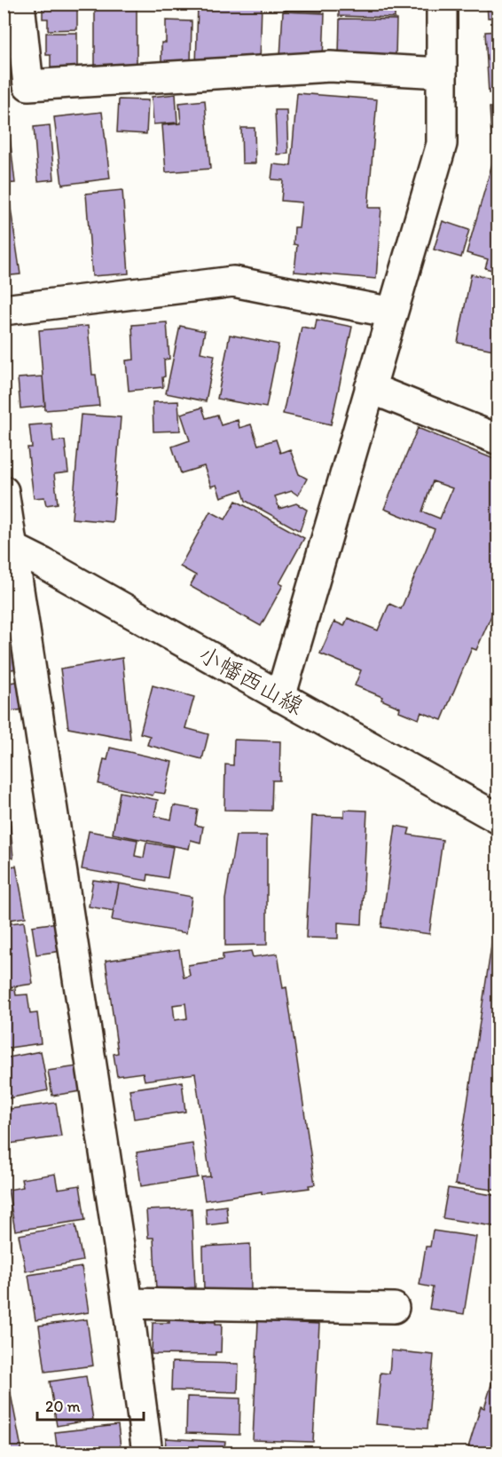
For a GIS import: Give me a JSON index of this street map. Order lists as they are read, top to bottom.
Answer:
{
  "streets": {
    "street": ["小幡西山線"]
  },
  "scale_bar": "20 m"
}
